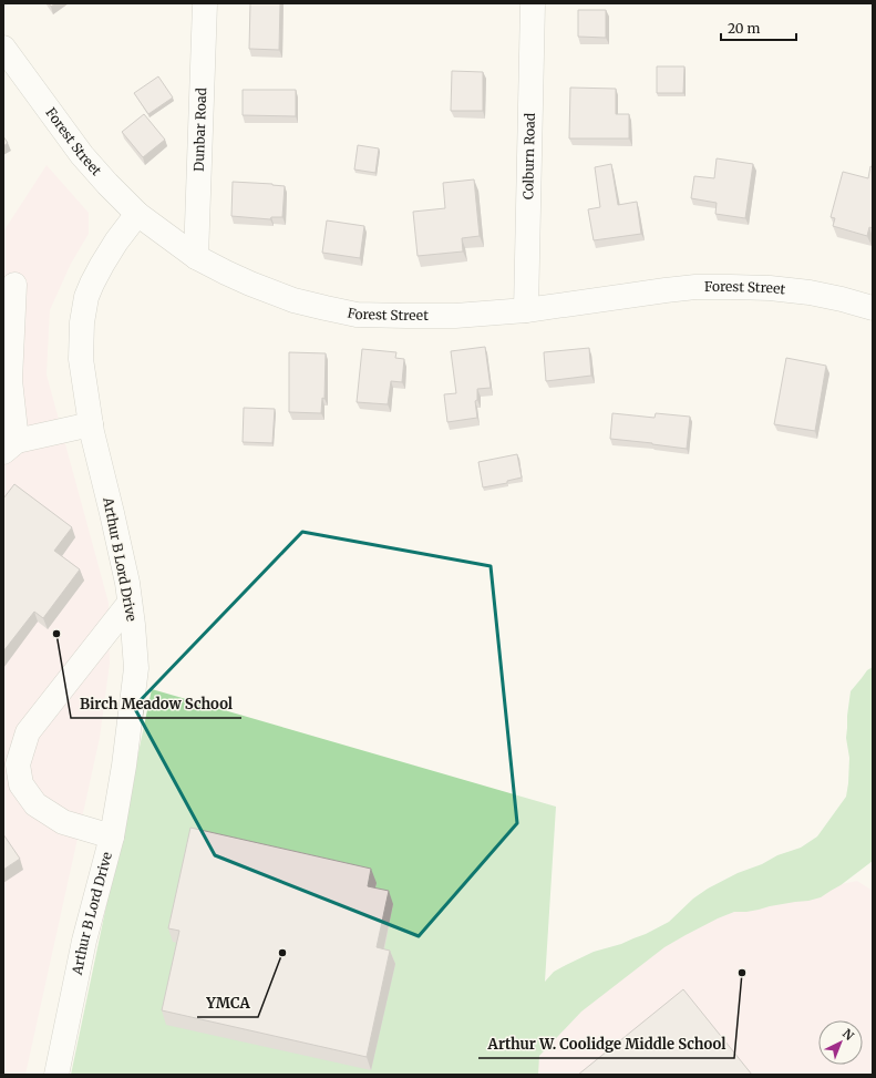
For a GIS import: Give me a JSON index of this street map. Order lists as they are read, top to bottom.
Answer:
{
  "streets": {
    "street": [
      "Dunbar Road",
      "Forest Street",
      "Colburn Road",
      "Arthur B Lord Drive"
    ]
  },
  "crossings": [
    ["Dunbar Road", "Forest Street"],
    ["Forest Street", "Colburn Road"],
    ["Forest Street", "Arthur B Lord Drive"]
  ],
  "places": ["Birch Meadow School", "YMCA", "Arthur W. Coolidge Middle School"],
  "scale_bar": "20 m",
  "north": "top right"
}
